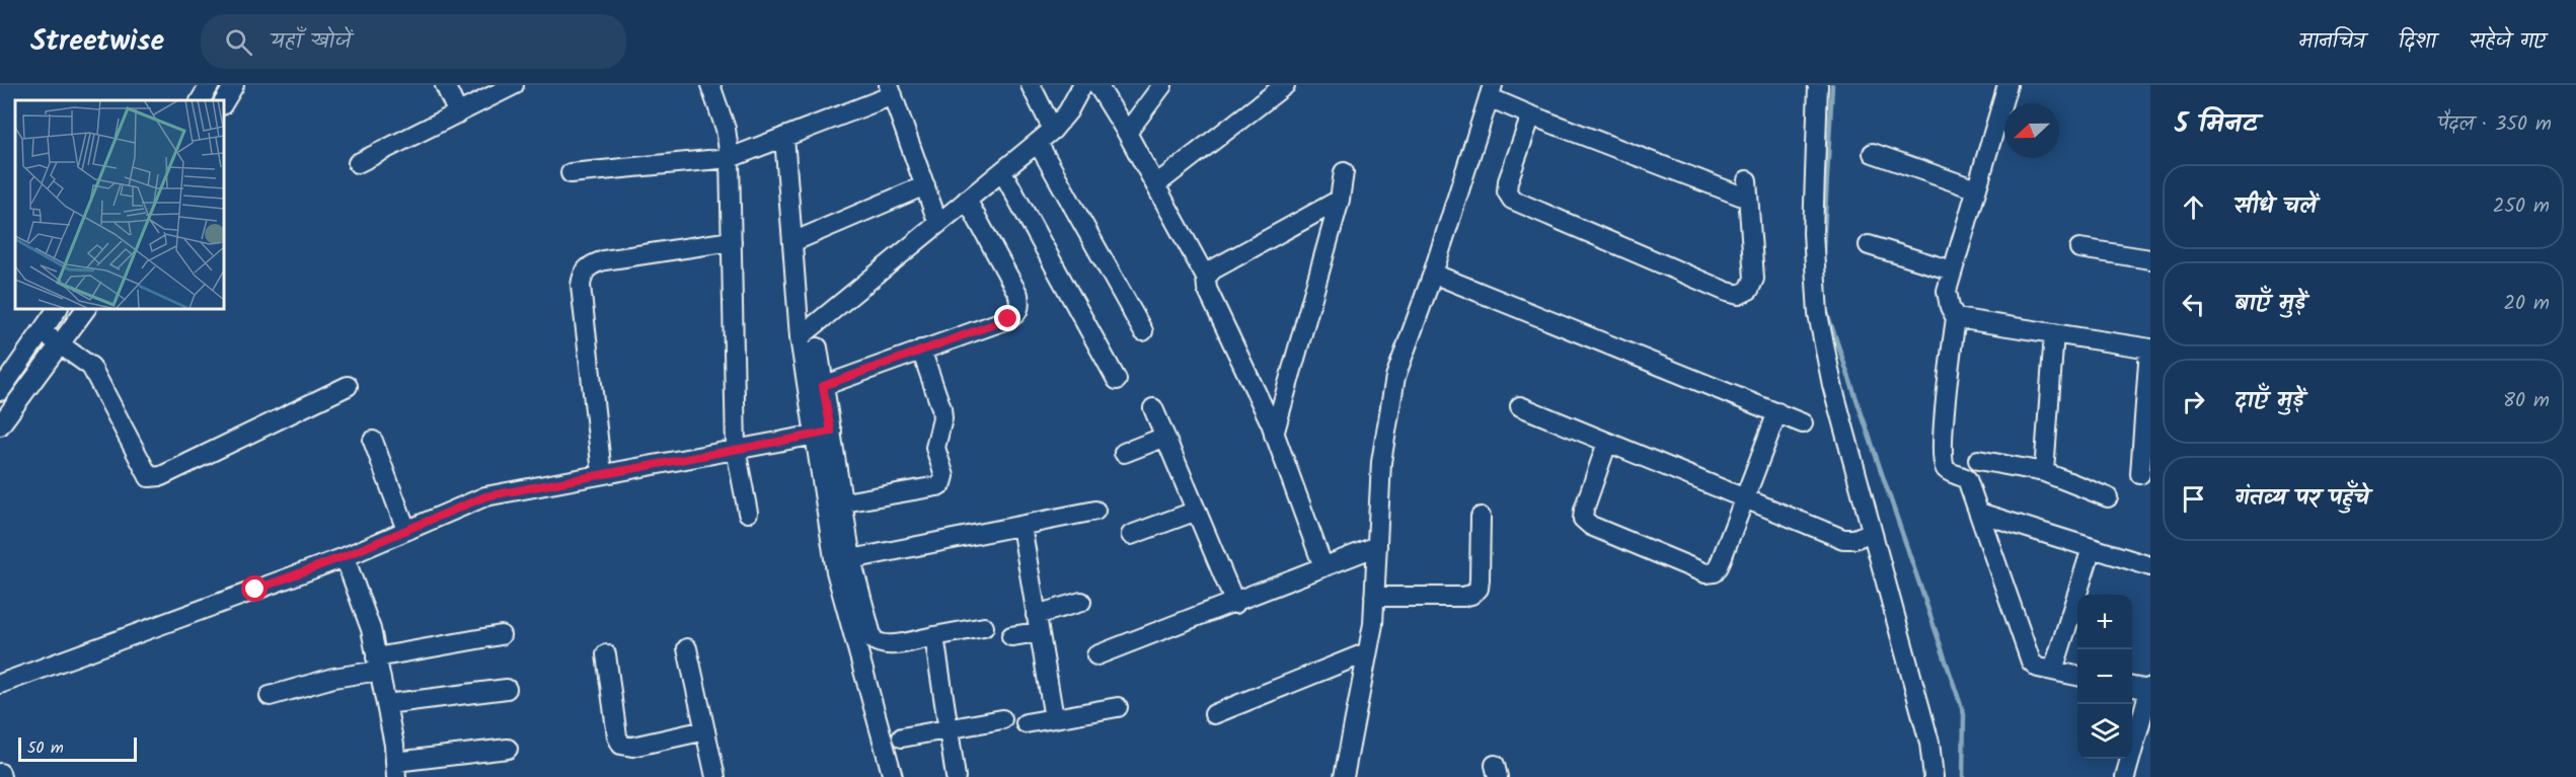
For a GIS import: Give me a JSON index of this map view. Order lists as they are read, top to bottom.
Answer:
{
  "scale_bar": "50 m",
  "north": "left",
  "page": {
    "header": "Streetwise",
    "search": "यहाँ खोजें",
    "nav": ["मानचित्र", "दिशा", "सहेजे गए"],
    "heading": ["5 मिनट", "पैदल · 350 m"],
    "list": [
      ["सीधे चलें", "250 m"],
      ["बाएँ मुड़ें", "20 m"],
      ["दाएँ मुड़ें", "80 m"],
      "गंतव्य पर पहुँचे"
    ],
    "map_buttons": ["+", "−"],
    "scale": "50 m"
  }
}
